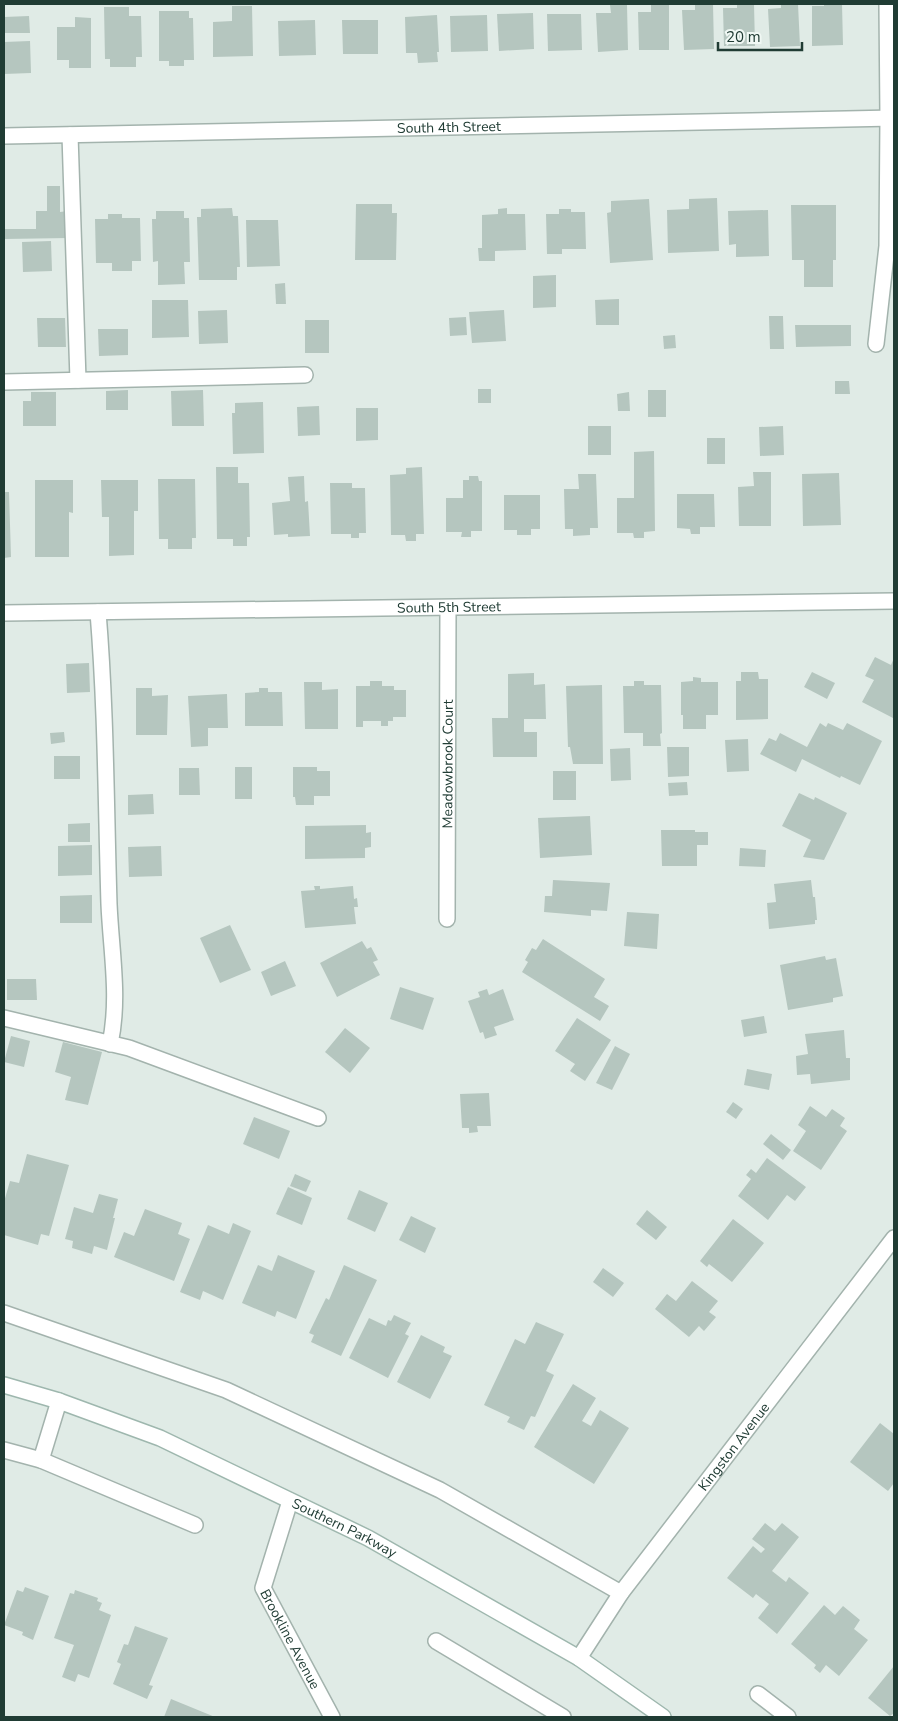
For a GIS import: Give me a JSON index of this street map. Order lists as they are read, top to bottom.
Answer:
{
  "streets": {
    "street": [
      "South 4th Street",
      "South 5th Street",
      "Meadowbrook Court",
      "Kingston Avenue",
      "Southern Parkway",
      "Brookline Avenue"
    ]
  },
  "crossings": [
    ["South 5th Street", "Meadowbrook Court"],
    ["Kingston Avenue", "Southern Parkway"],
    ["Southern Parkway", "Brookline Avenue"]
  ],
  "scale_bar": "20 m"
}
